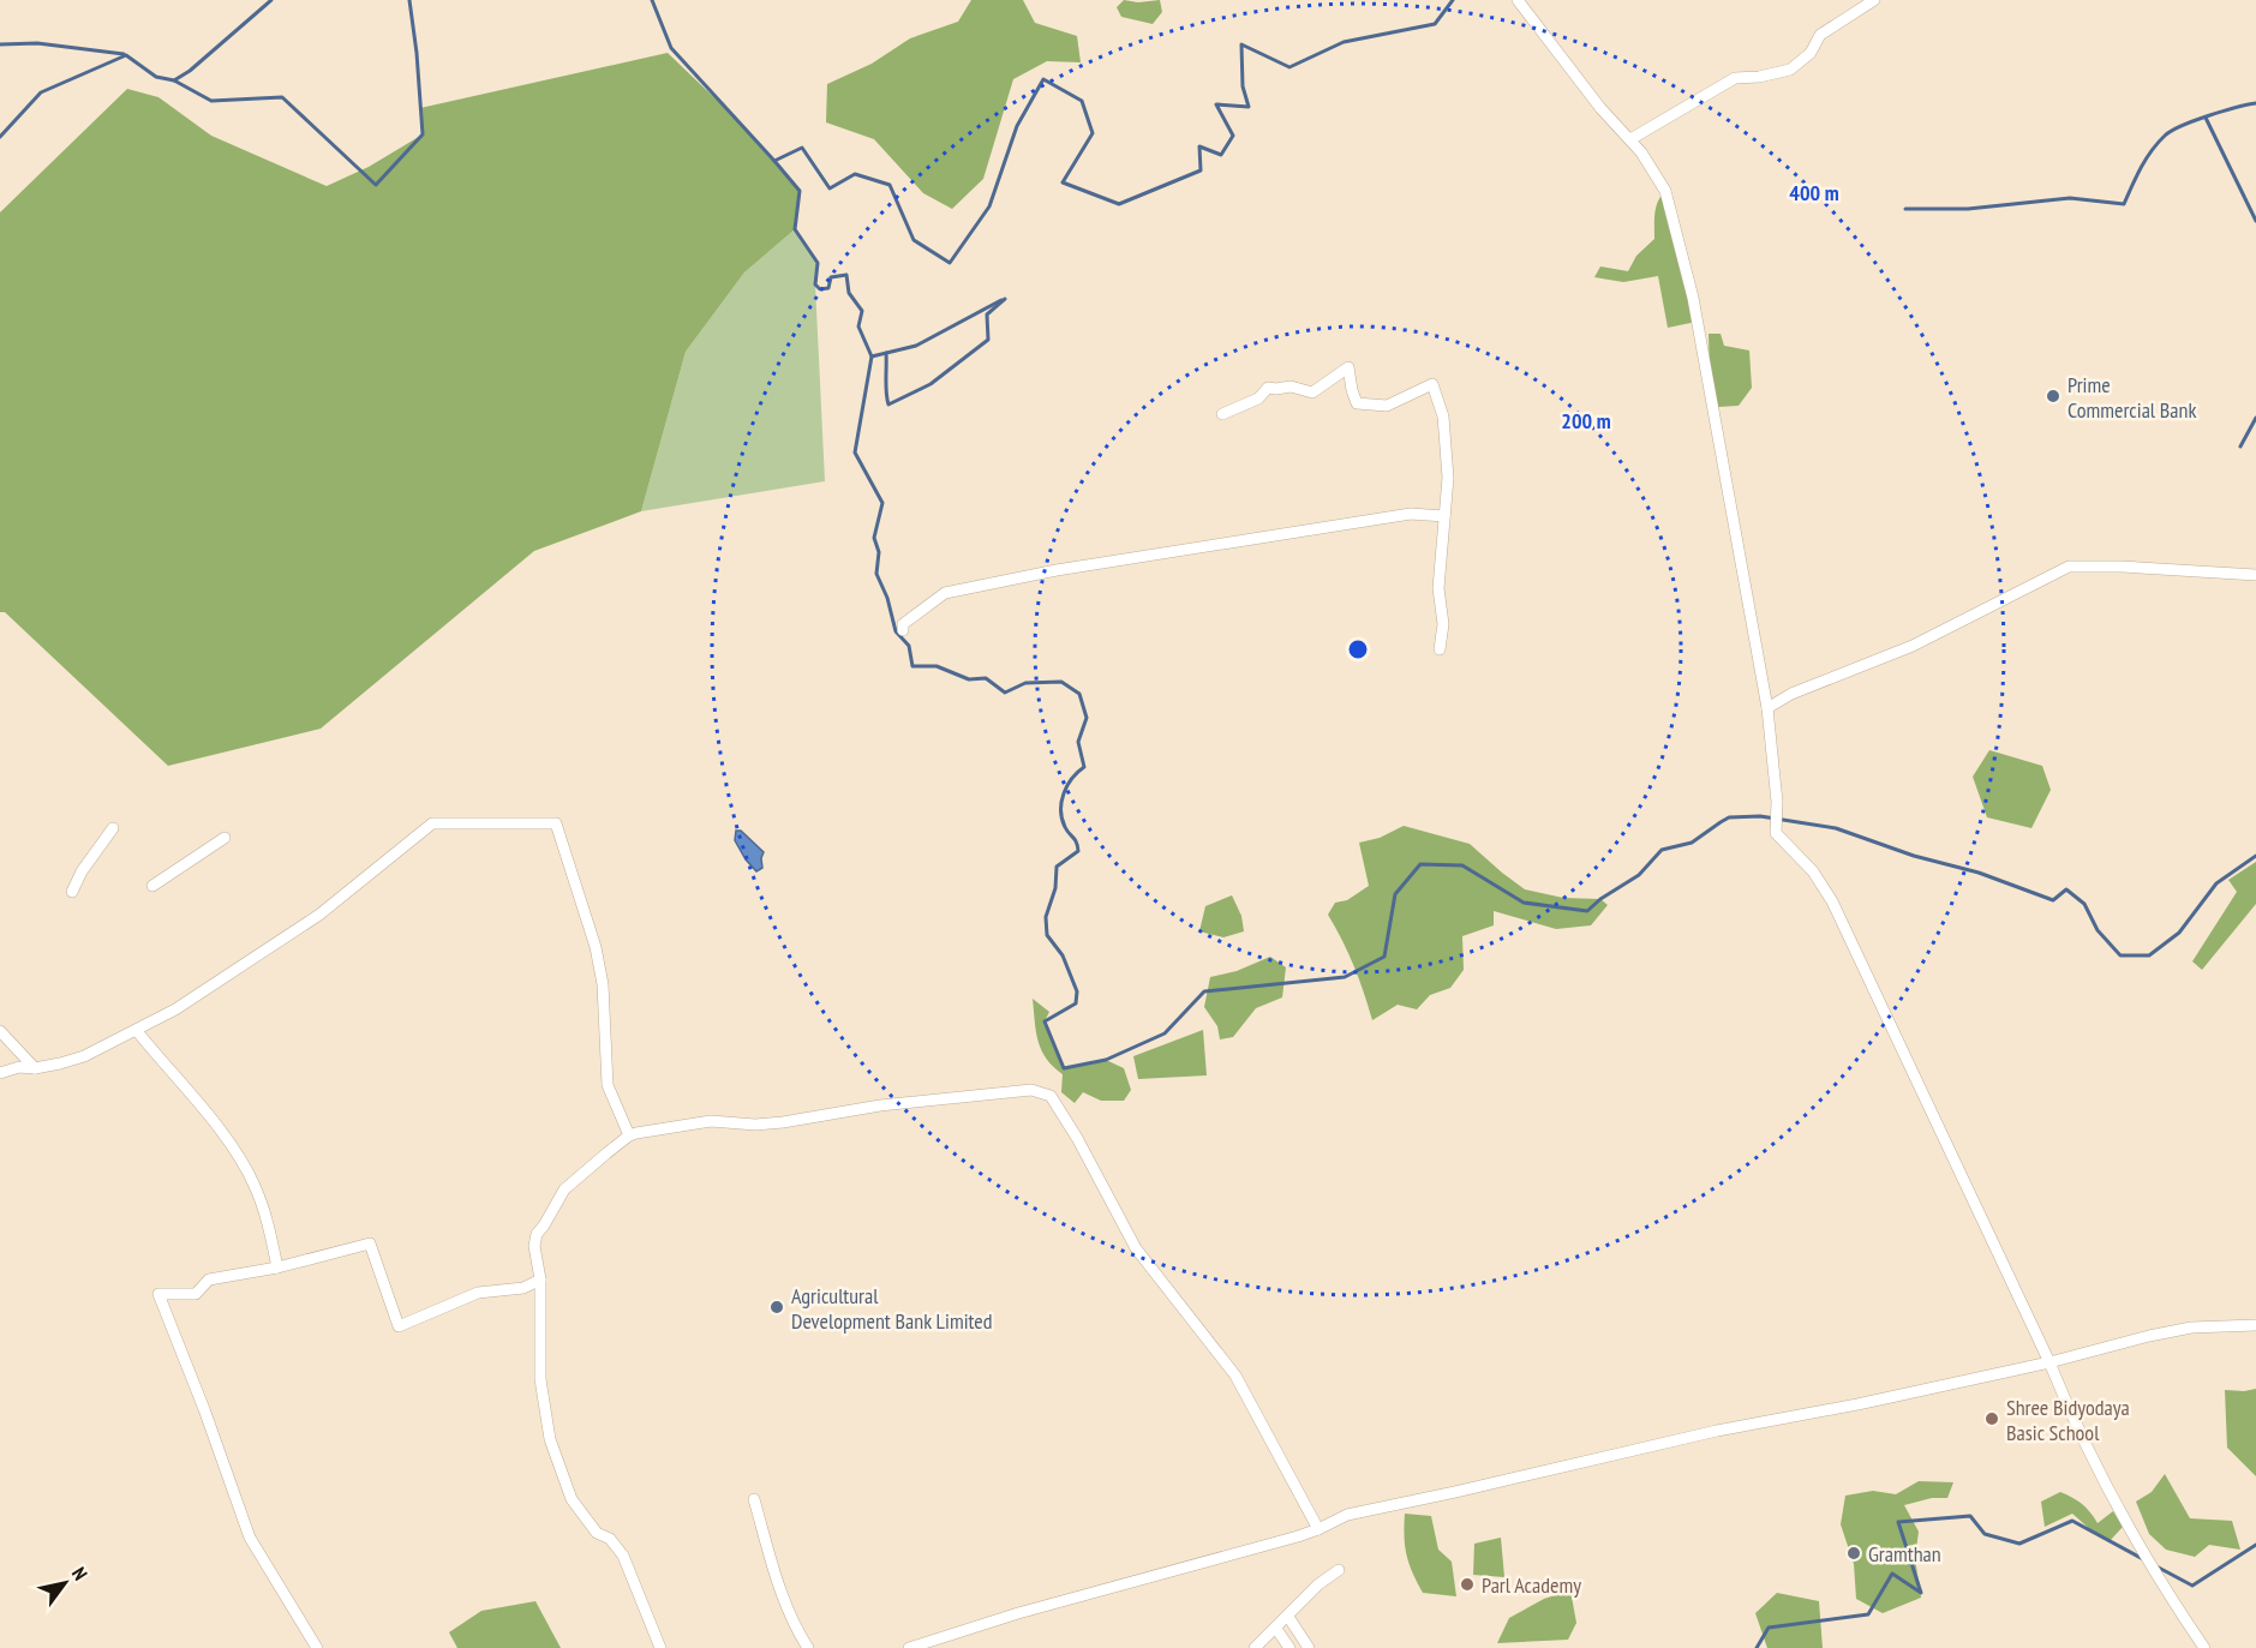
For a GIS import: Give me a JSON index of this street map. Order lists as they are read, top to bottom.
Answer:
{
  "places": [
    "Prime Commercial Bank",
    "Agricultural Development Bank Limited",
    "Shree Bidyodaya Basic School",
    "Gramthan",
    "Parl Academy"
  ],
  "north": "top right",
  "rings": ["400 m", "200 m"]
}
